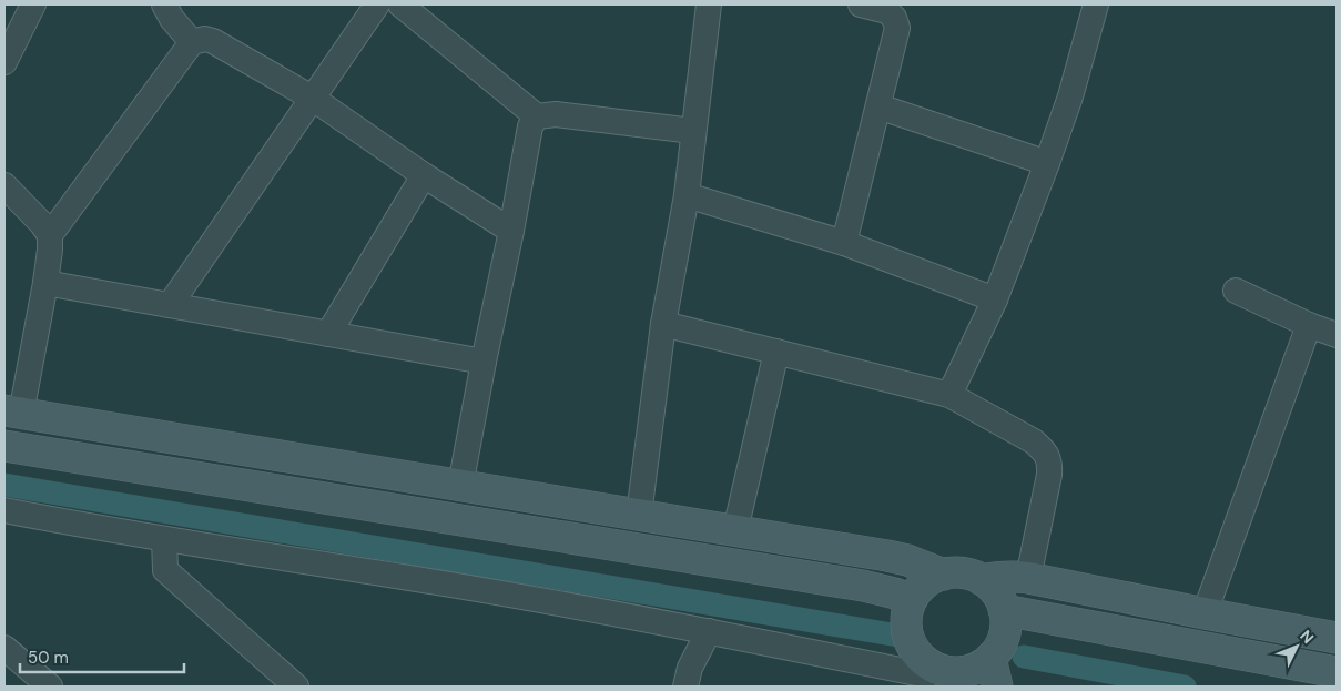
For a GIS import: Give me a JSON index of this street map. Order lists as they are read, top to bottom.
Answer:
{
  "scale_bar": "50 m",
  "north": "top right"
}
